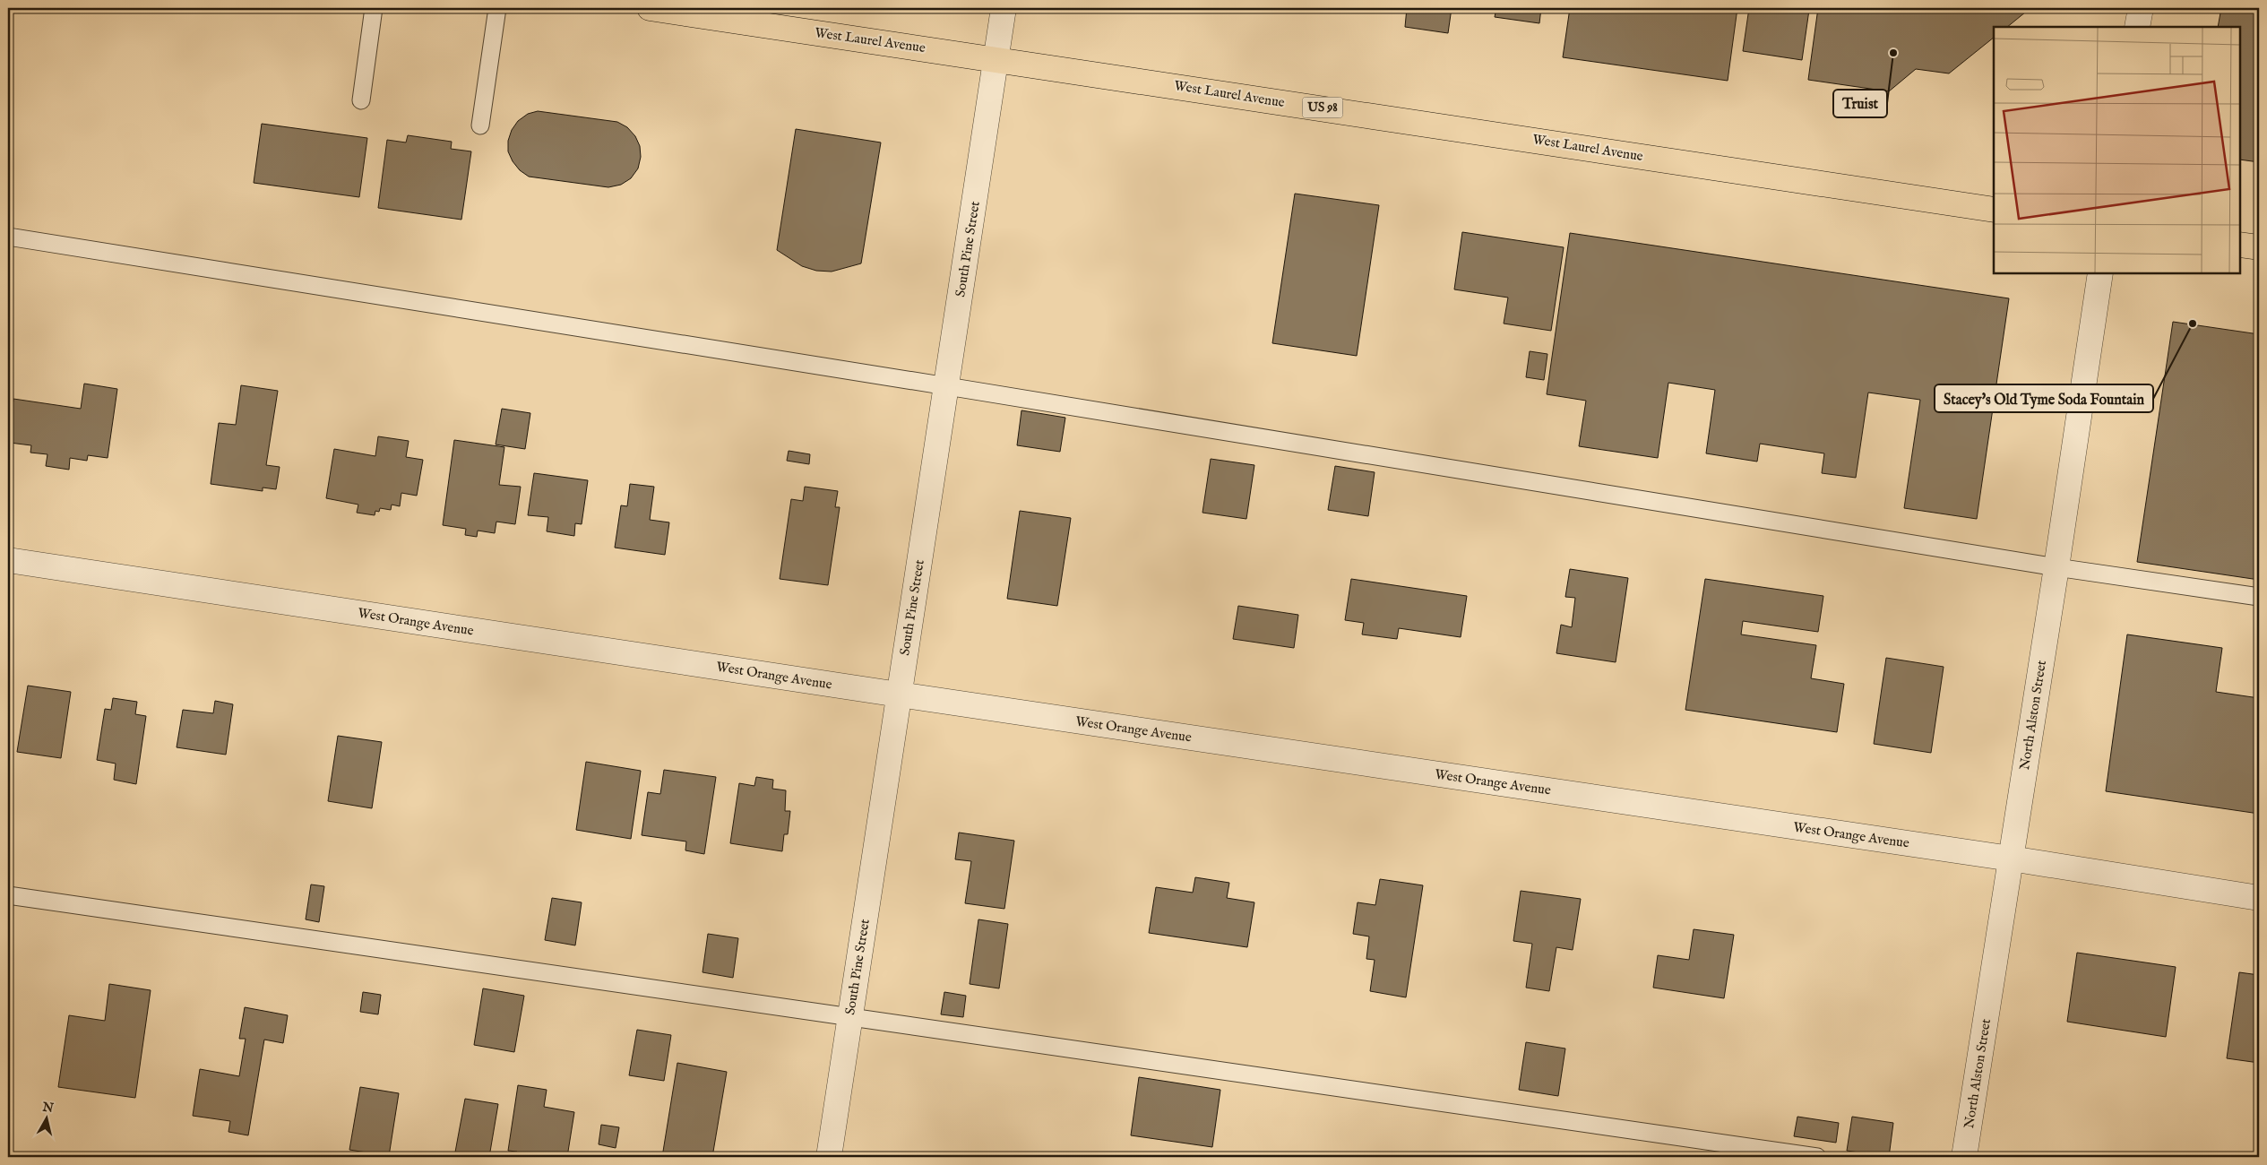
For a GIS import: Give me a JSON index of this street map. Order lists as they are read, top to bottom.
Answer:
{
  "streets": {
    "main road": ["West Laurel Avenue", "US 98"],
    "street": ["South Pine Street", "West Orange Avenue", "North Alston Street"]
  },
  "crossings": [
    ["West Laurel Avenue", "South Pine Street"],
    ["South Pine Street", "West Orange Avenue"],
    ["West Orange Avenue", "North Alston Street"]
  ],
  "places": ["Truist", "Stacey's Old Tyme Soda Fountain"],
  "north": "top"
}
